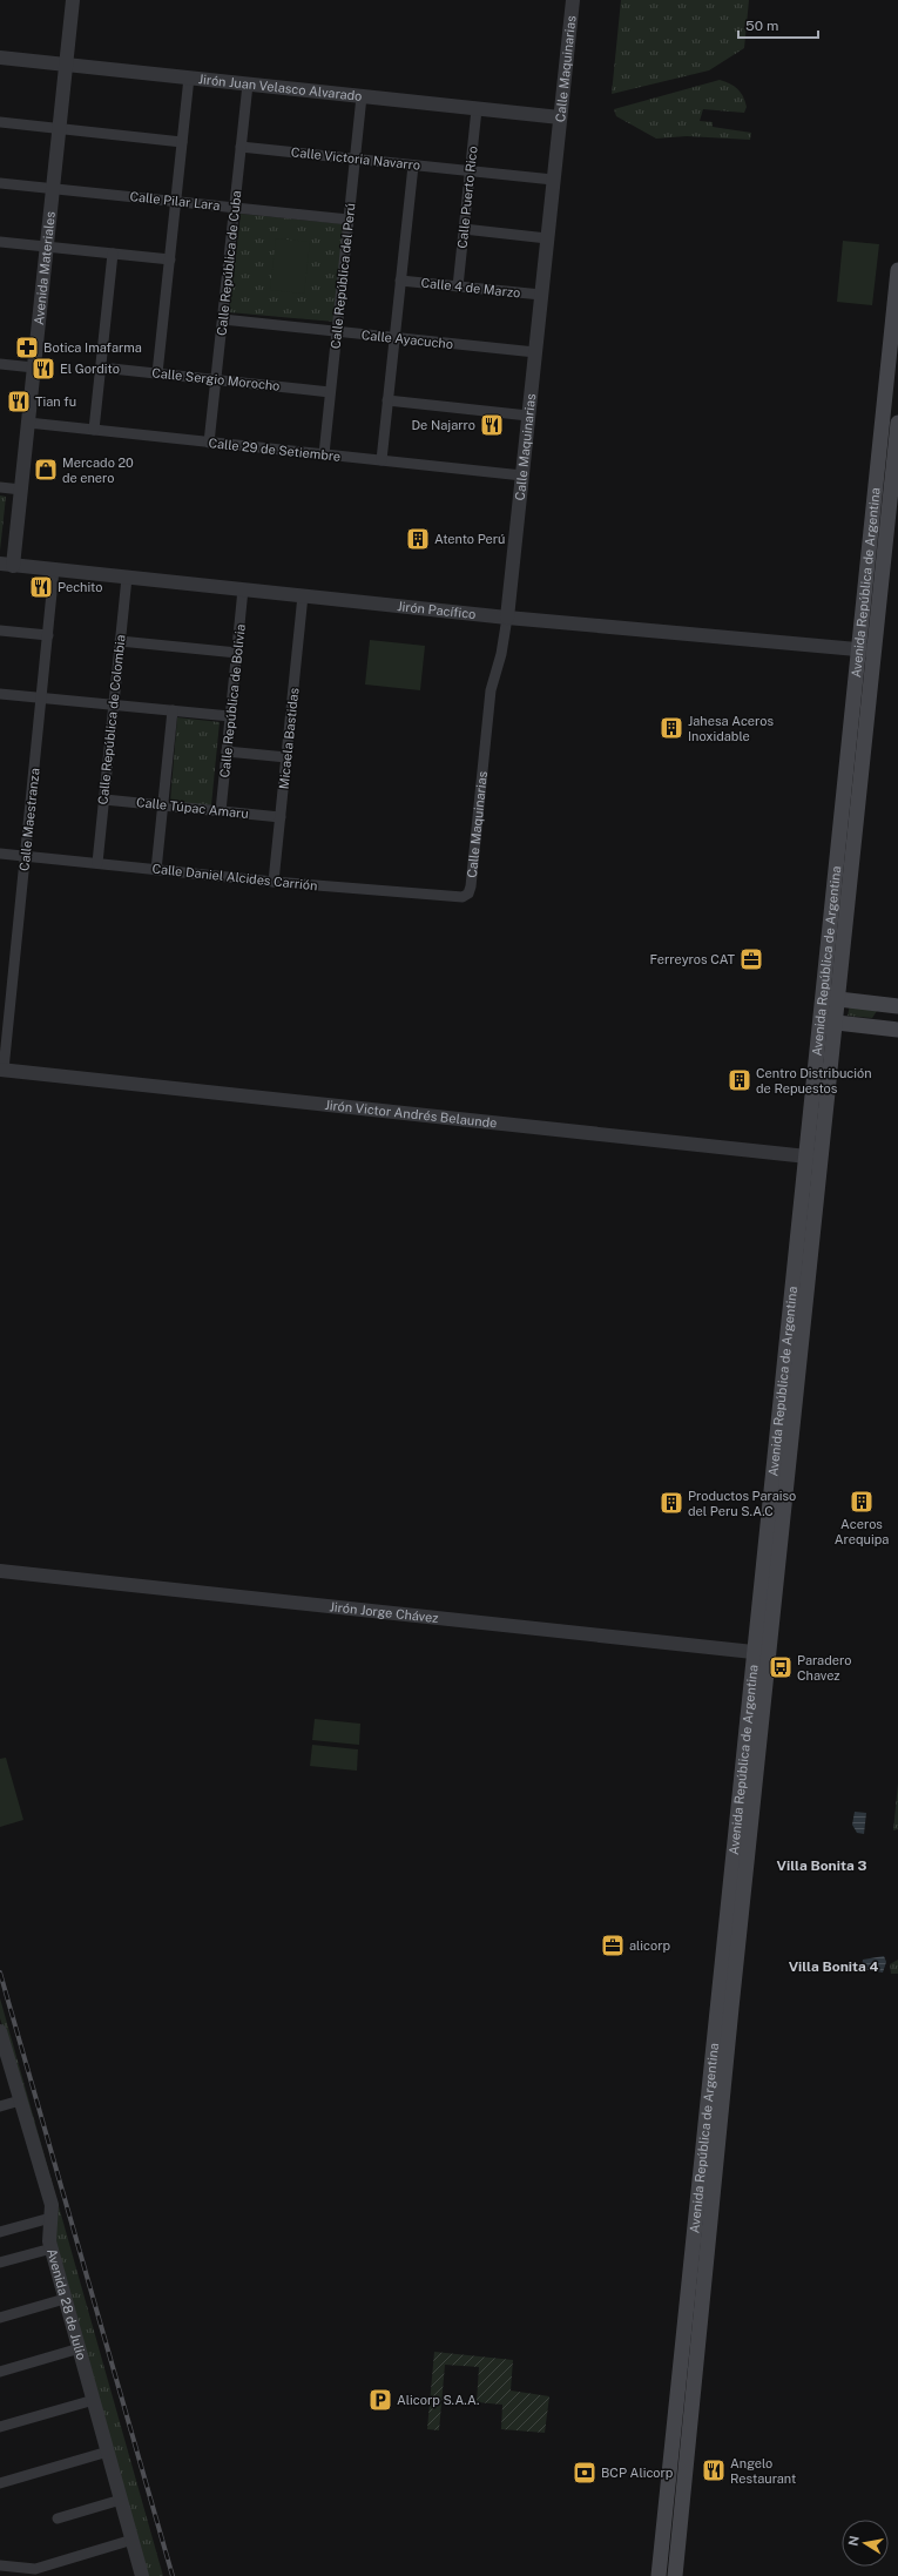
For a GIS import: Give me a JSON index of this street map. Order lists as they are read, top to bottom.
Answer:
{
  "streets": {
    "main road": ["Avenida República de Argentina"],
    "street": [
      "Calle Maquinarias",
      "Jirón Juan Velasco Alvarado",
      "Calle Victoria Navarro",
      "Calle Puerto Rico",
      "Calle Pilar Lara",
      "Calle República de Cuba",
      "Avenida Materiales",
      "Calle República del Perú",
      "Calle 4 de Marzo",
      "Calle Ayacucho",
      "Calle Sergio Morocho",
      "Calle 29 de Setiembre",
      "Jirón Pacífico",
      "Calle República de Bolivia",
      "Calle República de Colombia",
      "Micaela Bastidas",
      "Calle Túpac Amaru",
      "Calle Maestranza",
      "Calle Daniel Alcides Carrión",
      "Jirón Victor Andrés Belaunde",
      "Jirón Jorge Chávez",
      "Avenida 28 de Julio"
    ]
  },
  "crossings": [
    ["Calle Maquinarias", "Jirón Juan Velasco Alvarado"],
    ["Calle Maquinarias", "Calle Victoria Navarro"],
    ["Calle Maquinarias", "Calle 4 de Marzo"],
    ["Calle Maquinarias", "Calle Ayacucho"],
    ["Calle Maquinarias", "Calle 29 de Setiembre"],
    ["Calle Maquinarias", "Jirón Pacífico"],
    ["Calle Maquinarias", "Calle Daniel Alcides Carrión"],
    ["Jirón Juan Velasco Alvarado", "Calle Puerto Rico"],
    ["Jirón Juan Velasco Alvarado", "Calle República de Cuba"],
    ["Jirón Juan Velasco Alvarado", "Avenida Materiales"],
    ["Jirón Juan Velasco Alvarado", "Calle República del Perú"],
    ["Calle Victoria Navarro", "Calle Puerto Rico"],
    ["Calle Victoria Navarro", "Calle República de Cuba"],
    ["Calle Victoria Navarro", "Calle República del Perú"],
    ["Calle Puerto Rico", "Calle 4 de Marzo"],
    ["Calle Pilar Lara", "Calle República de Cuba"],
    ["Calle Pilar Lara", "Avenida Materiales"],
    ["Calle Pilar Lara", "Calle República del Perú"],
    ["Calle República de Cuba", "Calle Ayacucho"],
    ["Calle República de Cuba", "Calle Sergio Morocho"],
    ["Calle República de Cuba", "Calle 29 de Setiembre"],
    ["Avenida Materiales", "Calle 29 de Setiembre"],
    ["Avenida Materiales", "Jirón Pacífico"],
    ["Calle República del Perú", "Calle Ayacucho"],
    ["Calle República del Perú", "Calle Sergio Morocho"],
    ["Calle República del Perú", "Calle 29 de Setiembre"],
    ["Avenida República de Argentina", "Jirón Pacífico"],
    ["Avenida República de Argentina", "Jirón Victor Andrés Belaunde"],
    ["Avenida República de Argentina", "Jirón Jorge Chávez"],
    ["Jirón Pacífico", "Calle República de Bolivia"],
    ["Jirón Pacífico", "Calle República de Colombia"],
    ["Jirón Pacífico", "Micaela Bastidas"],
    ["Jirón Pacífico", "Calle Maestranza"],
    ["Calle República de Bolivia", "Calle Túpac Amaru"],
    ["Calle República de Colombia", "Calle Túpac Amaru"],
    ["Calle República de Colombia", "Calle Daniel Alcides Carrión"],
    ["Micaela Bastidas", "Calle Túpac Amaru"],
    ["Micaela Bastidas", "Calle Daniel Alcides Carrión"],
    ["Calle Maestranza", "Calle Daniel Alcides Carrión"],
    ["Calle Maestranza", "Jirón Victor Andrés Belaunde"]
  ],
  "districts": ["Villa Bonita 3", "Villa Bonita 4"],
  "places": {
    "pharmacy": ["Botica Imafarma"],
    "restaurant": [
      "El Gordito",
      "Tian fu",
      "De Najarro",
      "Pechito",
      "Angelo Restaurant"
    ],
    "shop": ["Mercado 20 de enero"],
    "building": [
      "Atento Perú",
      "Jahesa Aceros Inoxidable",
      "Centro Distribución de Repuestos",
      "Aceros Arequipa",
      "Productos Paraiso del Peru S.A.C"
    ],
    "office": ["Ferreyros CAT", "alicorp"],
    "bus stop": ["Paradero Chavez"],
    "parking": ["Alicorp S.A.A."],
    "bank": ["BCP Alicorp"]
  },
  "scale_bar": "50 m",
  "north": "left"
}
